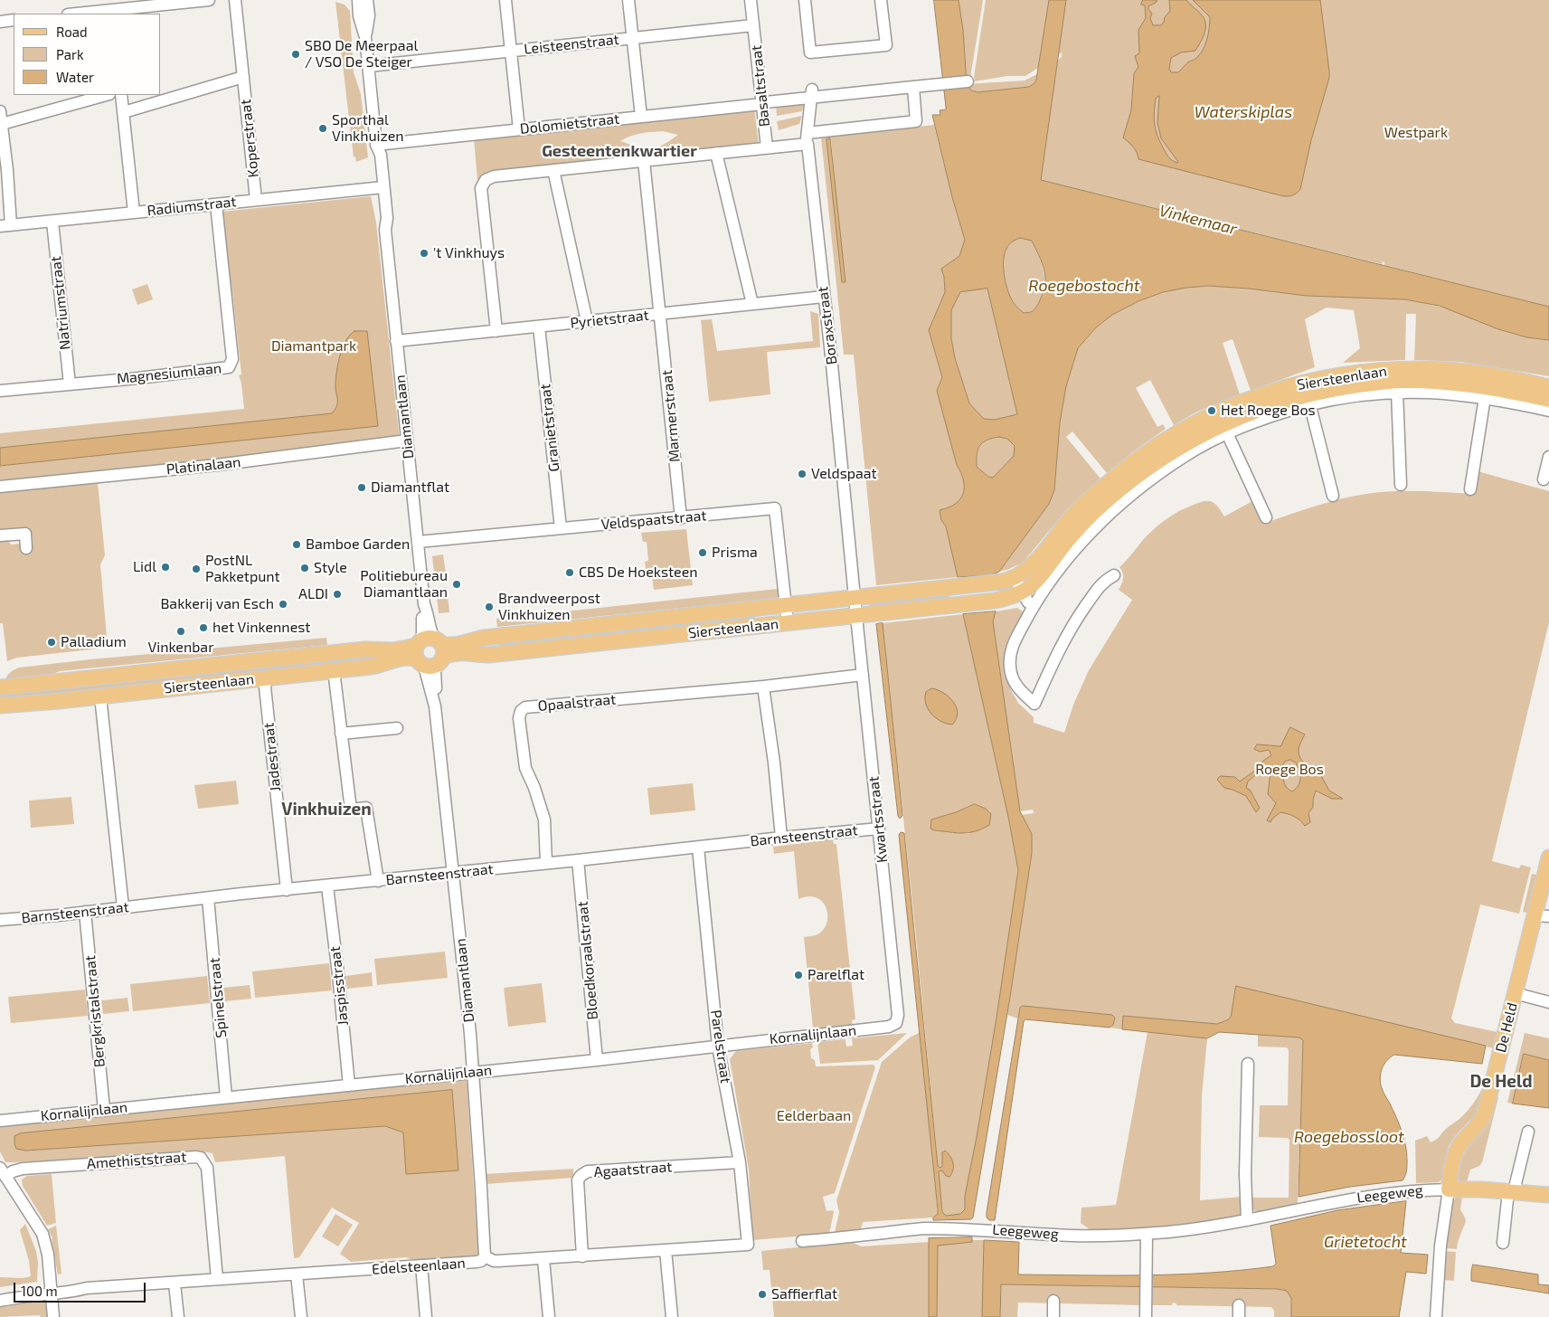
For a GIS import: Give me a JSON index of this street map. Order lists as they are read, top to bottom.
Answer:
{
  "streets": {
    "main road": ["Siersteenlaan", "De Held", "Leegeweg"],
    "street": [
      "Leisteenstraat",
      "Basaltstraat",
      "Dolomietstraat",
      "Koperstraat",
      "Radiumstraat",
      "Natriumstraat",
      "Pyrietstraat",
      "Boraxstraat",
      "Magnesiumlaan",
      "Marmerstraat",
      "Diamantlaan",
      "Granietstraat",
      "Platinalaan",
      "Veldspaatstraat",
      "Opaalstraat",
      "Jadestraat",
      "Kwartsstraat",
      "Barnsteenstraat",
      "Bloedkoraalstraat",
      "Jaspisstraat",
      "Spinelstraat",
      "Bergkristalstraat",
      "Kornalijnlaan",
      "Parelstraat",
      "Amethiststraat",
      "Agaatstraat",
      "Edelsteenlaan"
    ]
  },
  "crossings": [
    ["Leisteenstraat", "Basaltstraat"],
    ["Leisteenstraat", "Dolomietstraat"],
    ["Leisteenstraat", "Diamantlaan"],
    ["Basaltstraat", "Dolomietstraat"],
    ["Basaltstraat", "Boraxstraat"],
    ["Dolomietstraat", "Diamantlaan"],
    ["Koperstraat", "Radiumstraat"],
    ["Radiumstraat", "Natriumstraat"],
    ["Radiumstraat", "Magnesiumlaan"],
    ["Radiumstraat", "Diamantlaan"],
    ["Natriumstraat", "Magnesiumlaan"],
    ["Pyrietstraat", "Boraxstraat"],
    ["Pyrietstraat", "Marmerstraat"],
    ["Pyrietstraat", "Diamantlaan"],
    ["Pyrietstraat", "Granietstraat"],
    ["Boraxstraat", "Siersteenlaan"],
    ["Boraxstraat", "Kwartsstraat"],
    ["Siersteenlaan", "Diamantlaan"],
    ["Siersteenlaan", "Veldspaatstraat"],
    ["Siersteenlaan", "Jadestraat"],
    ["Siersteenlaan", "Kwartsstraat"],
    ["Marmerstraat", "Veldspaatstraat"],
    ["Diamantlaan", "Platinalaan"],
    ["Diamantlaan", "Veldspaatstraat"],
    ["Diamantlaan", "Barnsteenstraat"],
    ["Diamantlaan", "Kornalijnlaan"],
    ["Diamantlaan", "Edelsteenlaan"],
    ["Granietstraat", "Veldspaatstraat"],
    ["Opaalstraat", "Kwartsstraat"],
    ["Opaalstraat", "Barnsteenstraat"],
    ["Jadestraat", "Barnsteenstraat"],
    ["Kwartsstraat", "Barnsteenstraat"],
    ["Kwartsstraat", "Kornalijnlaan"],
    ["Barnsteenstraat", "Bloedkoraalstraat"],
    ["Barnsteenstraat", "Jaspisstraat"],
    ["Barnsteenstraat", "Spinelstraat"],
    ["Barnsteenstraat", "Bergkristalstraat"],
    ["Barnsteenstraat", "Parelstraat"],
    ["Bloedkoraalstraat", "Kornalijnlaan"],
    ["Jaspisstraat", "Kornalijnlaan"],
    ["Spinelstraat", "Kornalijnlaan"],
    ["Bergkristalstraat", "Kornalijnlaan"],
    ["De Held", "Leegeweg"],
    ["Kornalijnlaan", "Parelstraat"],
    ["Parelstraat", "Agaatstraat"],
    ["Parelstraat", "Edelsteenlaan"],
    ["Amethiststraat", "Edelsteenlaan"],
    ["Agaatstraat", "Edelsteenlaan"]
  ],
  "districts": ["Gesteentenkwartier", "Vinkhuizen", "De Held"],
  "water": [
    "Waterskiplas",
    "Vinkemaar",
    "Roegebostocht",
    "Roegebossloot",
    "Grietetocht"
  ],
  "parks": [
    "Westpark",
    "Diamantpark",
    "Roege Bos",
    "Eelderbaan"
  ],
  "places": [
    "SBO De Meerpaal / VSO De Steiger",
    "Sporthal Vinkhuizen",
    "'t Vinkhuys",
    "Het Roege Bos",
    "Veldspaat",
    "Diamantflat",
    "Bamboe Garden",
    "Prisma",
    "Lidl",
    "Style",
    "PostNL Pakketpunt",
    "CBS De Hoeksteen",
    "Politiebureau Diamantlaan",
    "ALDI",
    "Bakkerij van Esch",
    "Brandweerpost Vinkhuizen",
    "het Vinkennest",
    "Vinkenbar",
    "Palladium",
    "Parelflat",
    "Saffierflat"
  ],
  "legend": ["Road", "Park", "Water"],
  "scale_bar": "100 m"
}
